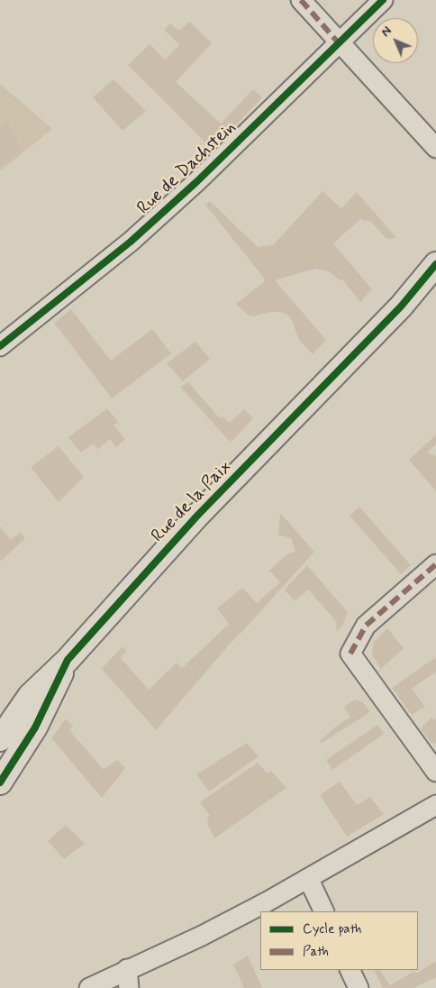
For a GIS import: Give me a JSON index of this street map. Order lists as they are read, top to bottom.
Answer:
{
  "streets": {
    "street": ["Rue de Dachstein", "Rue de la Paix"]
  },
  "legend": ["Cycle path", "Path"],
  "north": "top left"
}
